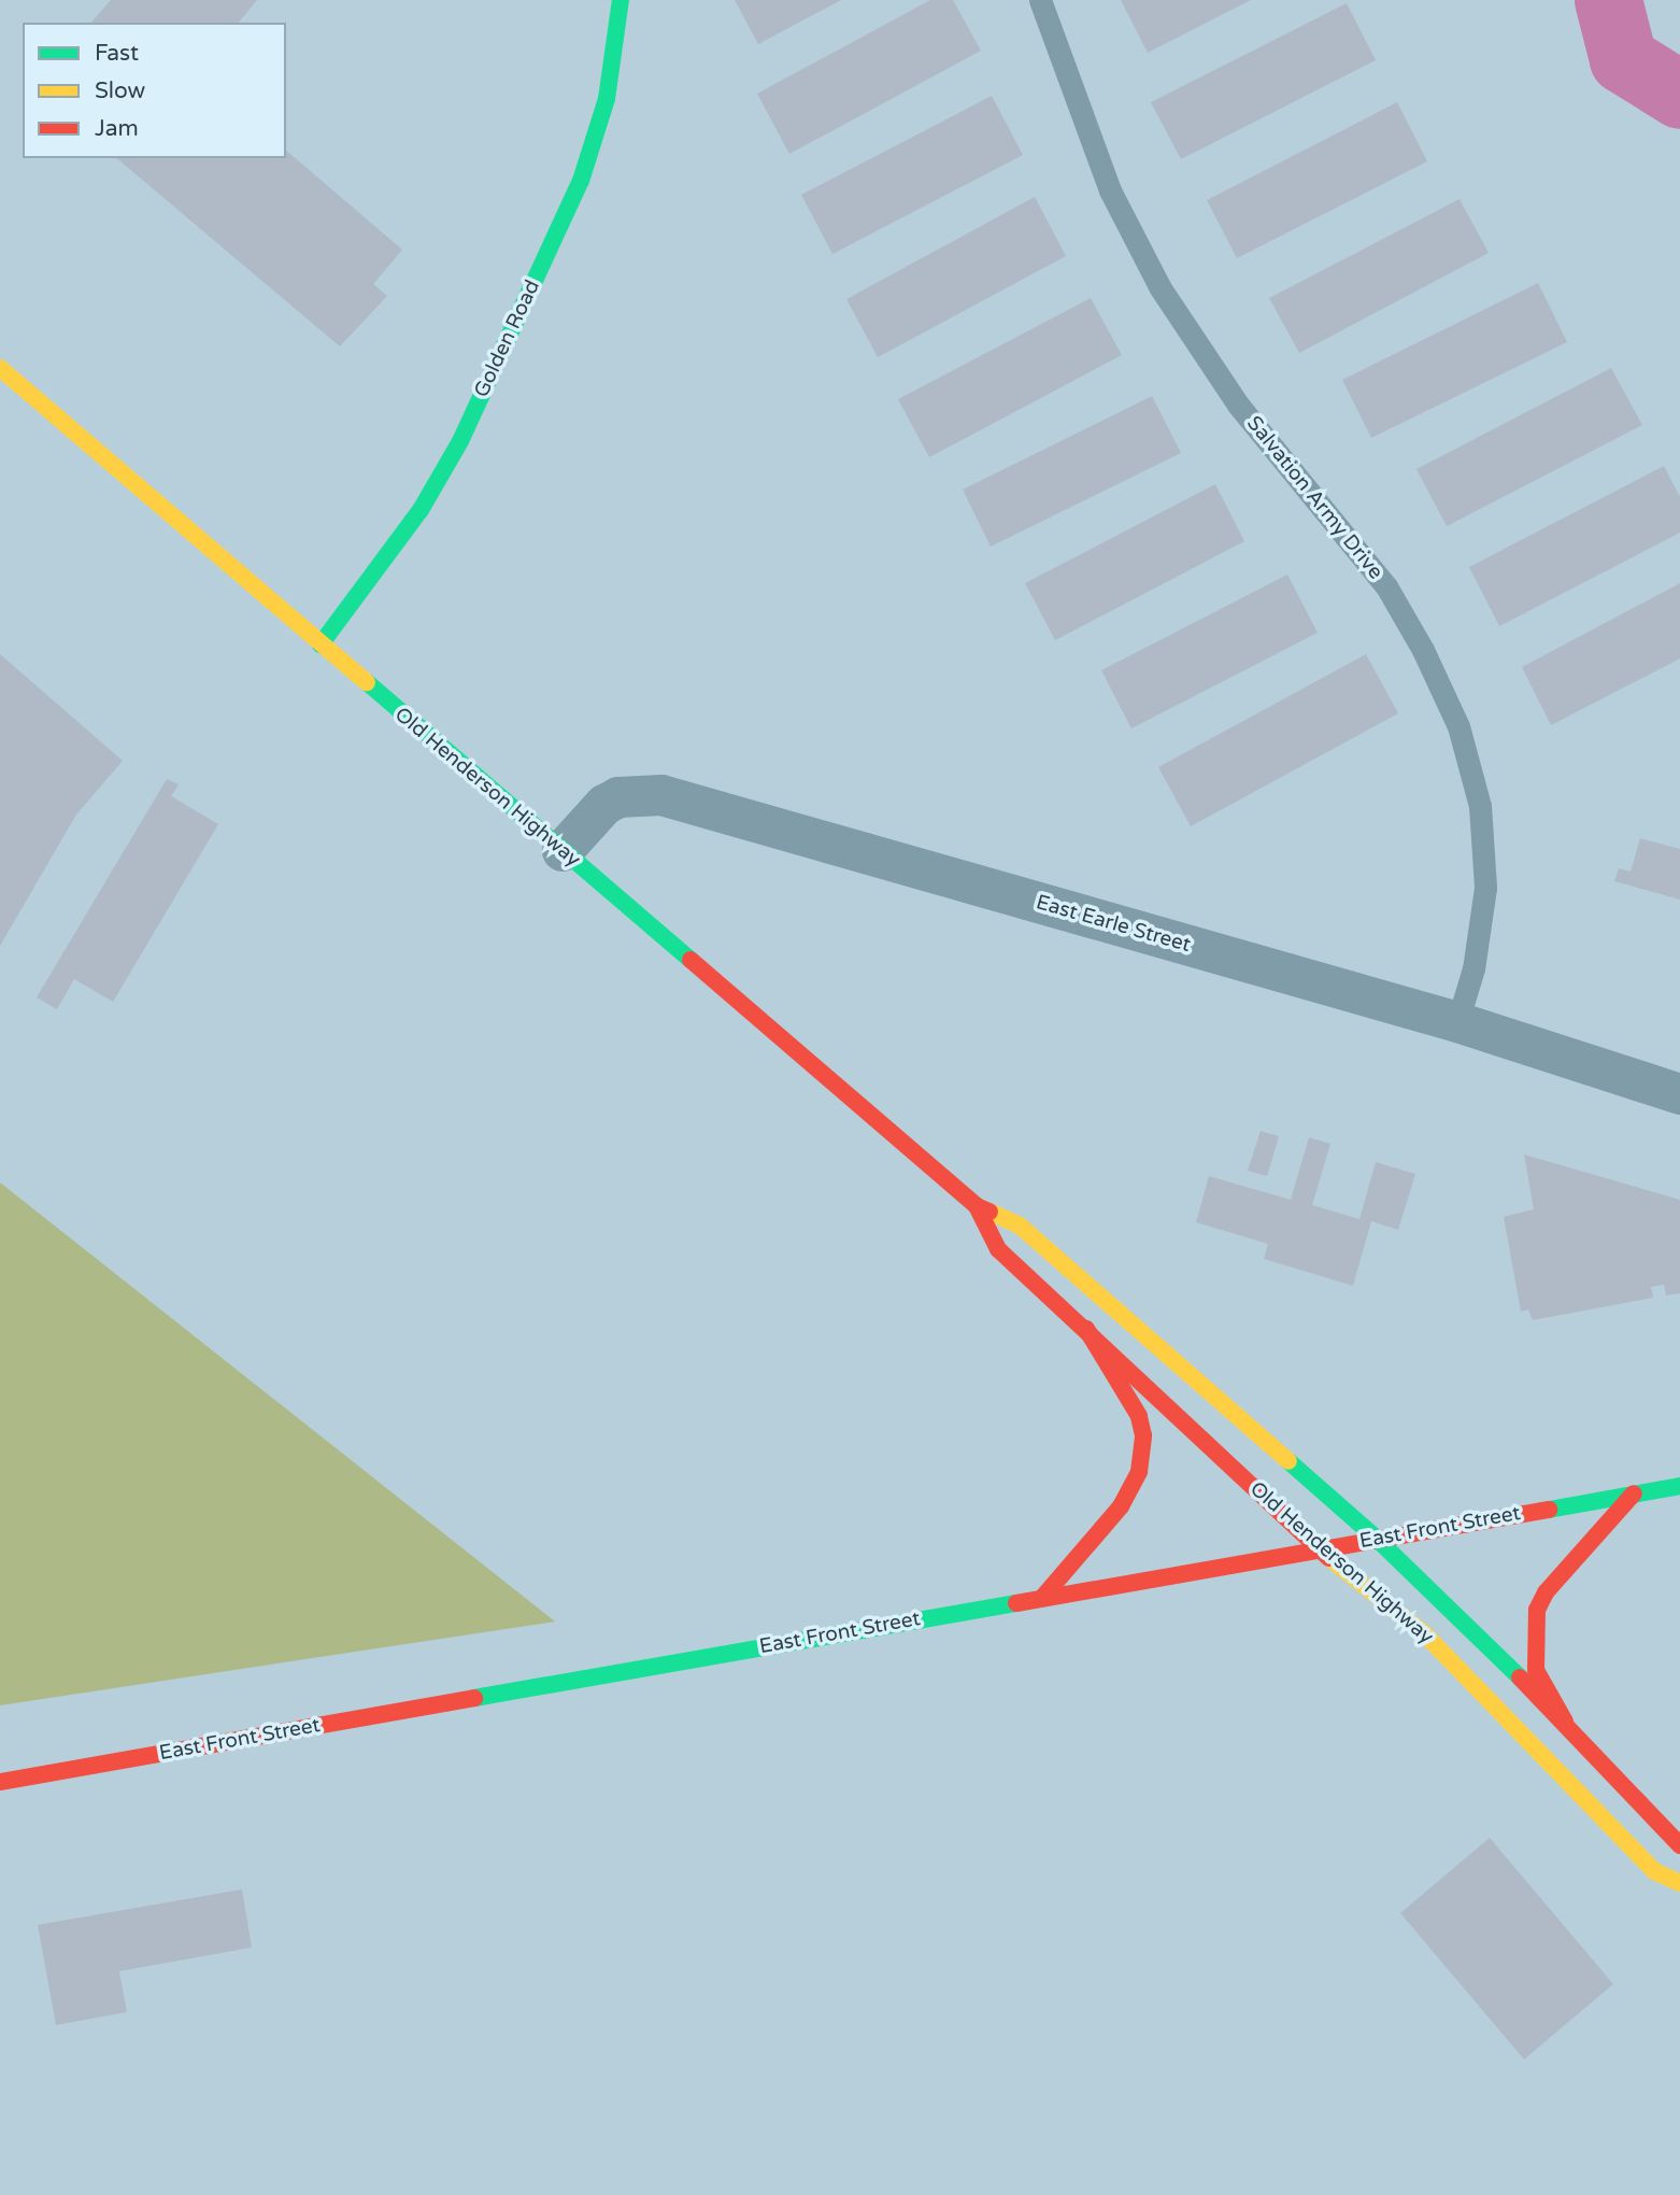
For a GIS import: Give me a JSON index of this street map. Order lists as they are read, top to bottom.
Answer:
{
  "streets": {
    "main road": ["Golden Road", "Old Henderson Highway", "East Front Street"],
    "street": ["East Earle Street"],
    "lane": ["Salvation Army Drive"]
  },
  "crossings": [
    ["Golden Road", "Old Henderson Highway"],
    ["Salvation Army Drive", "East Earle Street"],
    ["Old Henderson Highway", "East Earle Street"],
    ["Old Henderson Highway", "East Front Street"]
  ],
  "legend": ["Fast", "Slow", "Jam"]
}
